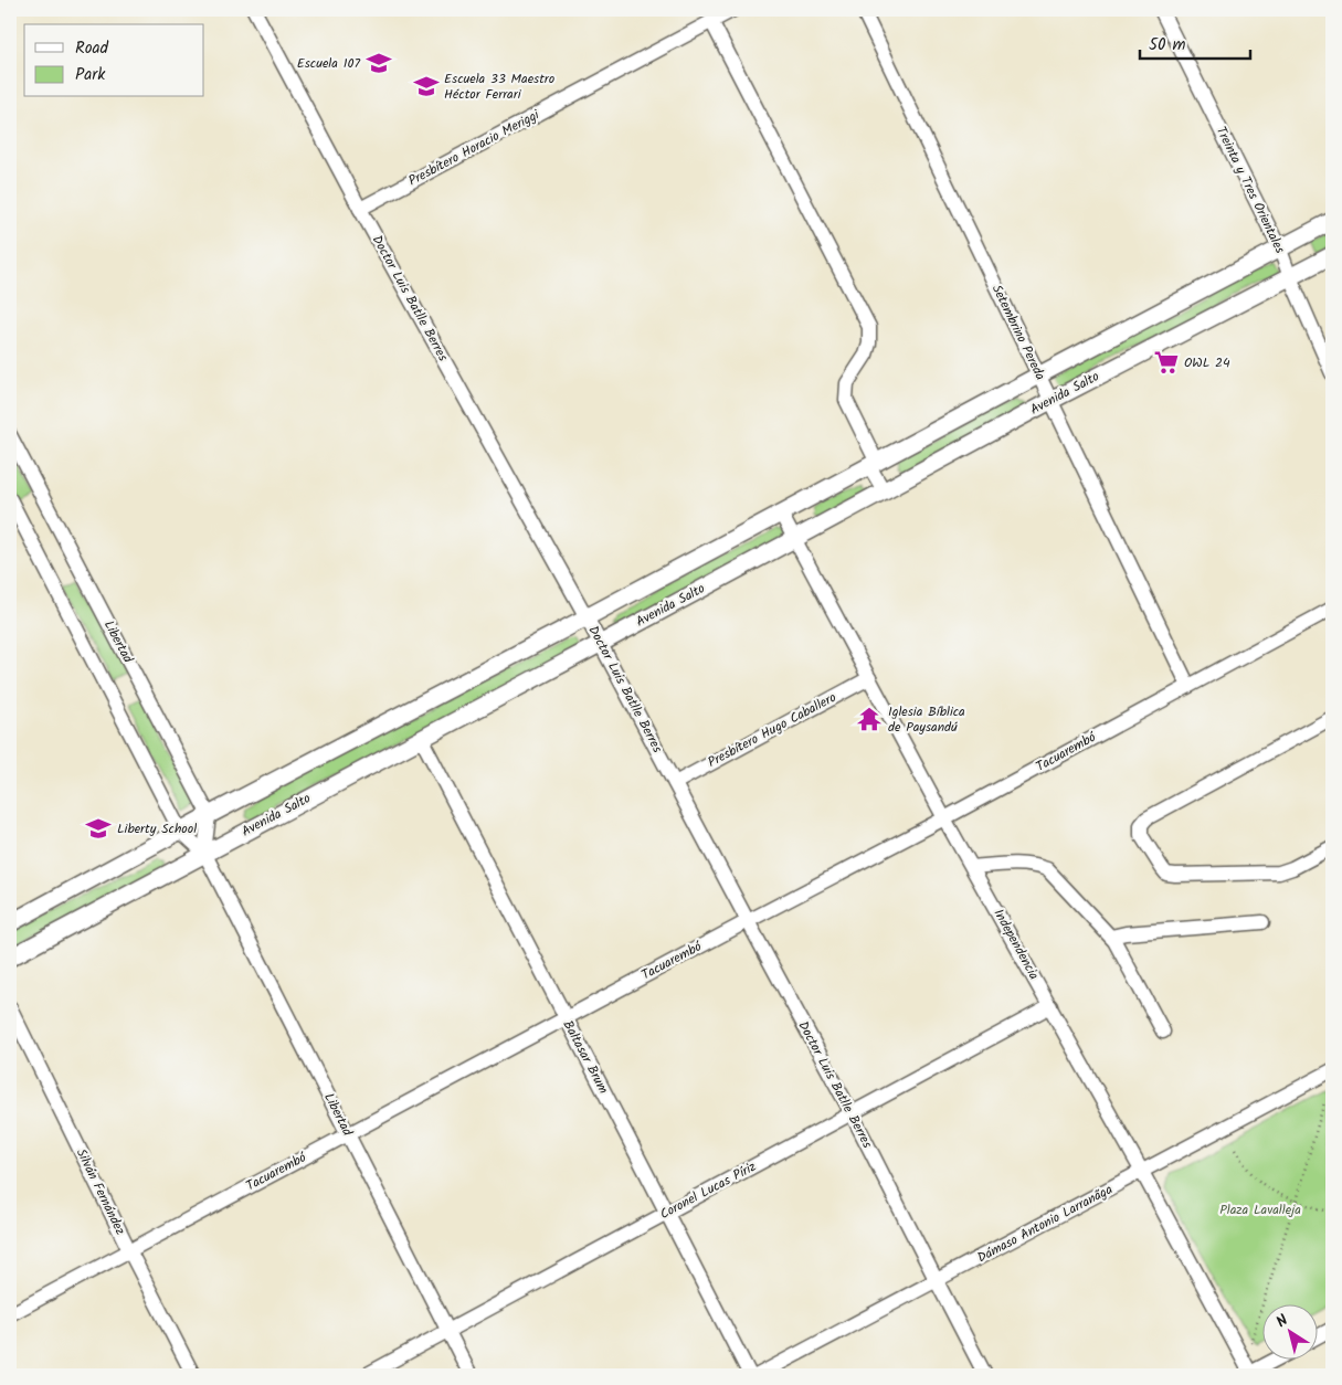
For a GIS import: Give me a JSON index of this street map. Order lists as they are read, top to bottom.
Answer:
{
  "streets": {
    "street": [
      "Presbítero Horacio Meriggi",
      "Treinta y Tres Orientales",
      "Doctor Luis Batlle Berres",
      "Setembrino Pereda",
      "Avenida Salto",
      "Libertad",
      "Presbítero Hugo Caballero",
      "Tacuarembó",
      "Independencia",
      "Baltasar Brum",
      "Coronel Lucas Píriz",
      "Silván Fernández",
      "Dámaso Antonio Larranãga"
    ]
  },
  "crossings": [
    ["Presbítero Horacio Meriggi", "Doctor Luis Batlle Berres"],
    ["Treinta y Tres Orientales", "Avenida Salto"],
    ["Doctor Luis Batlle Berres", "Avenida Salto"],
    ["Doctor Luis Batlle Berres", "Presbítero Hugo Caballero"],
    ["Doctor Luis Batlle Berres", "Tacuarembó"],
    ["Doctor Luis Batlle Berres", "Coronel Lucas Píriz"],
    ["Doctor Luis Batlle Berres", "Dámaso Antonio Larranãga"],
    ["Setembrino Pereda", "Avenida Salto"],
    ["Setembrino Pereda", "Tacuarembó"],
    ["Avenida Salto", "Libertad"],
    ["Avenida Salto", "Independencia"],
    ["Avenida Salto", "Baltasar Brum"],
    ["Libertad", "Tacuarembó"],
    ["Libertad", "Coronel Lucas Píriz"],
    ["Presbítero Hugo Caballero", "Independencia"],
    ["Tacuarembó", "Independencia"],
    ["Tacuarembó", "Baltasar Brum"],
    ["Tacuarembó", "Silván Fernández"],
    ["Independencia", "Coronel Lucas Píriz"],
    ["Independencia", "Dámaso Antonio Larranãga"],
    ["Baltasar Brum", "Coronel Lucas Píriz"]
  ],
  "parks": ["Plaza Lavalleja"],
  "places": {
    "school or university": ["Escuela 107", "Escuela 33 Maestro Héctor Ferrari", "Liberty School"],
    "supermarket": ["OWL 24"],
    "temple": ["Iglesia Bíblica de Paysandú"]
  },
  "legend": ["Road", "Park"],
  "scale_bar": "50 m",
  "north": "top left"
}
